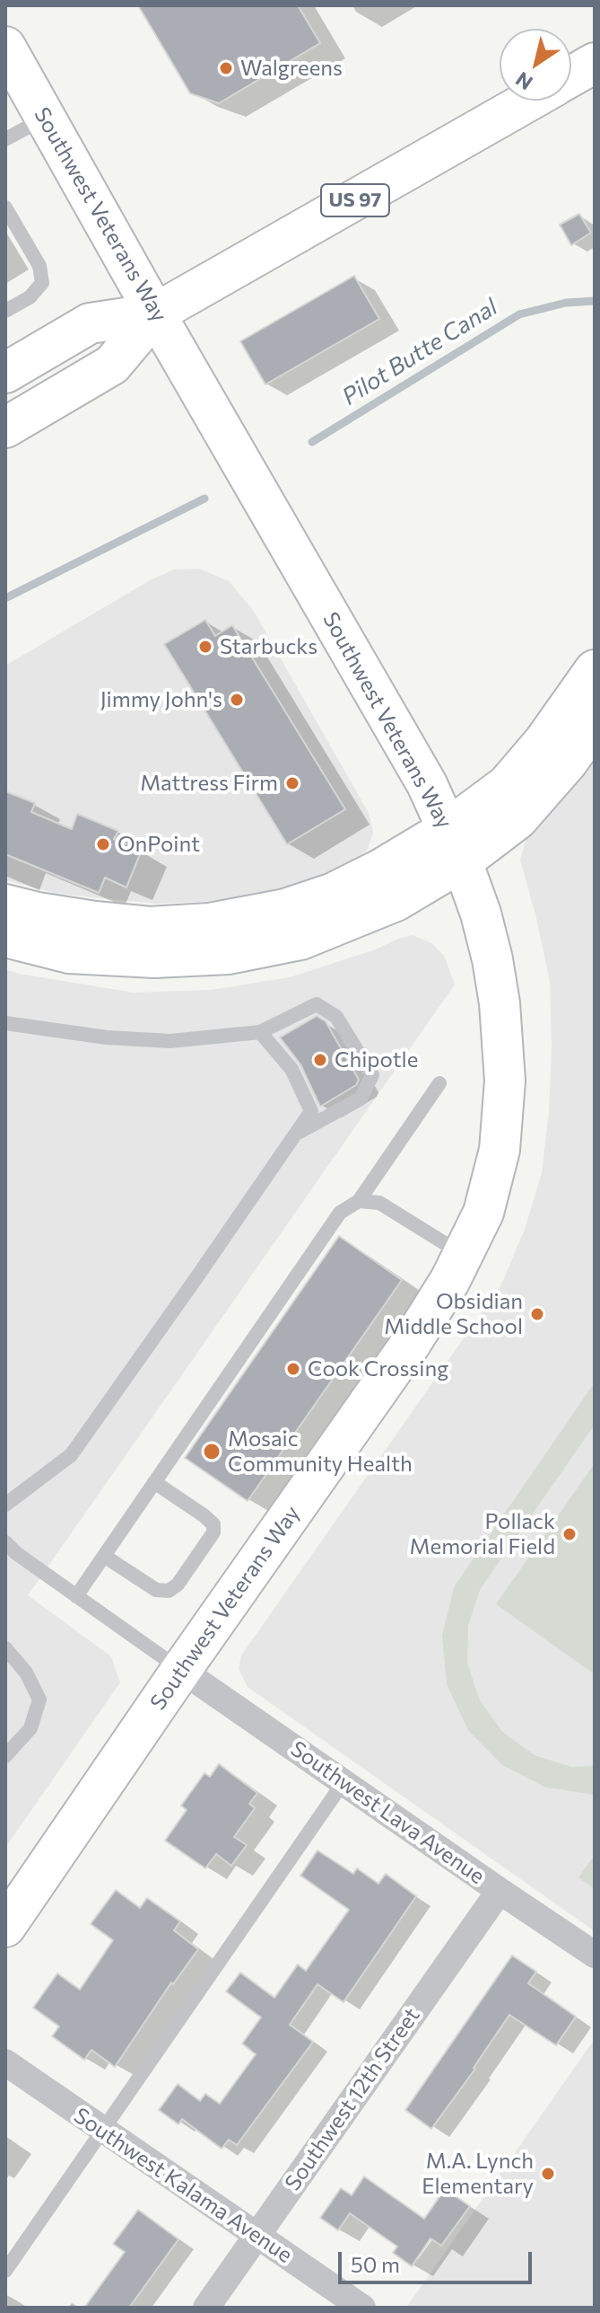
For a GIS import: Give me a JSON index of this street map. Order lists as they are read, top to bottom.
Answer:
{
  "streets": {
    "main road": ["US 97", "Southwest Veterans Way"],
    "street": ["Southwest Lava Avenue", "Southwest 12th Street", "Southwest Kalama Avenue"]
  },
  "crossings": [
    ["US 97", "Southwest Veterans Way"],
    ["Southwest Veterans Way", "Southwest Lava Avenue"],
    ["Southwest Lava Avenue", "Southwest 12th Street"],
    ["Southwest 12th Street", "Southwest Kalama Avenue"]
  ],
  "water": ["Pilot Butte Canal"],
  "places": [
    "Walgreens",
    "Starbucks",
    "Jimmy John's",
    "Mattress Firm",
    "OnPoint",
    "Chipotle",
    "Obsidian Middle School",
    "Cook Crossing",
    "Mosaic Community Health",
    "Pollack Memorial Field",
    "M.A. Lynch Elementary"
  ],
  "scale_bar": "50 m",
  "north": "bottom left"
}
